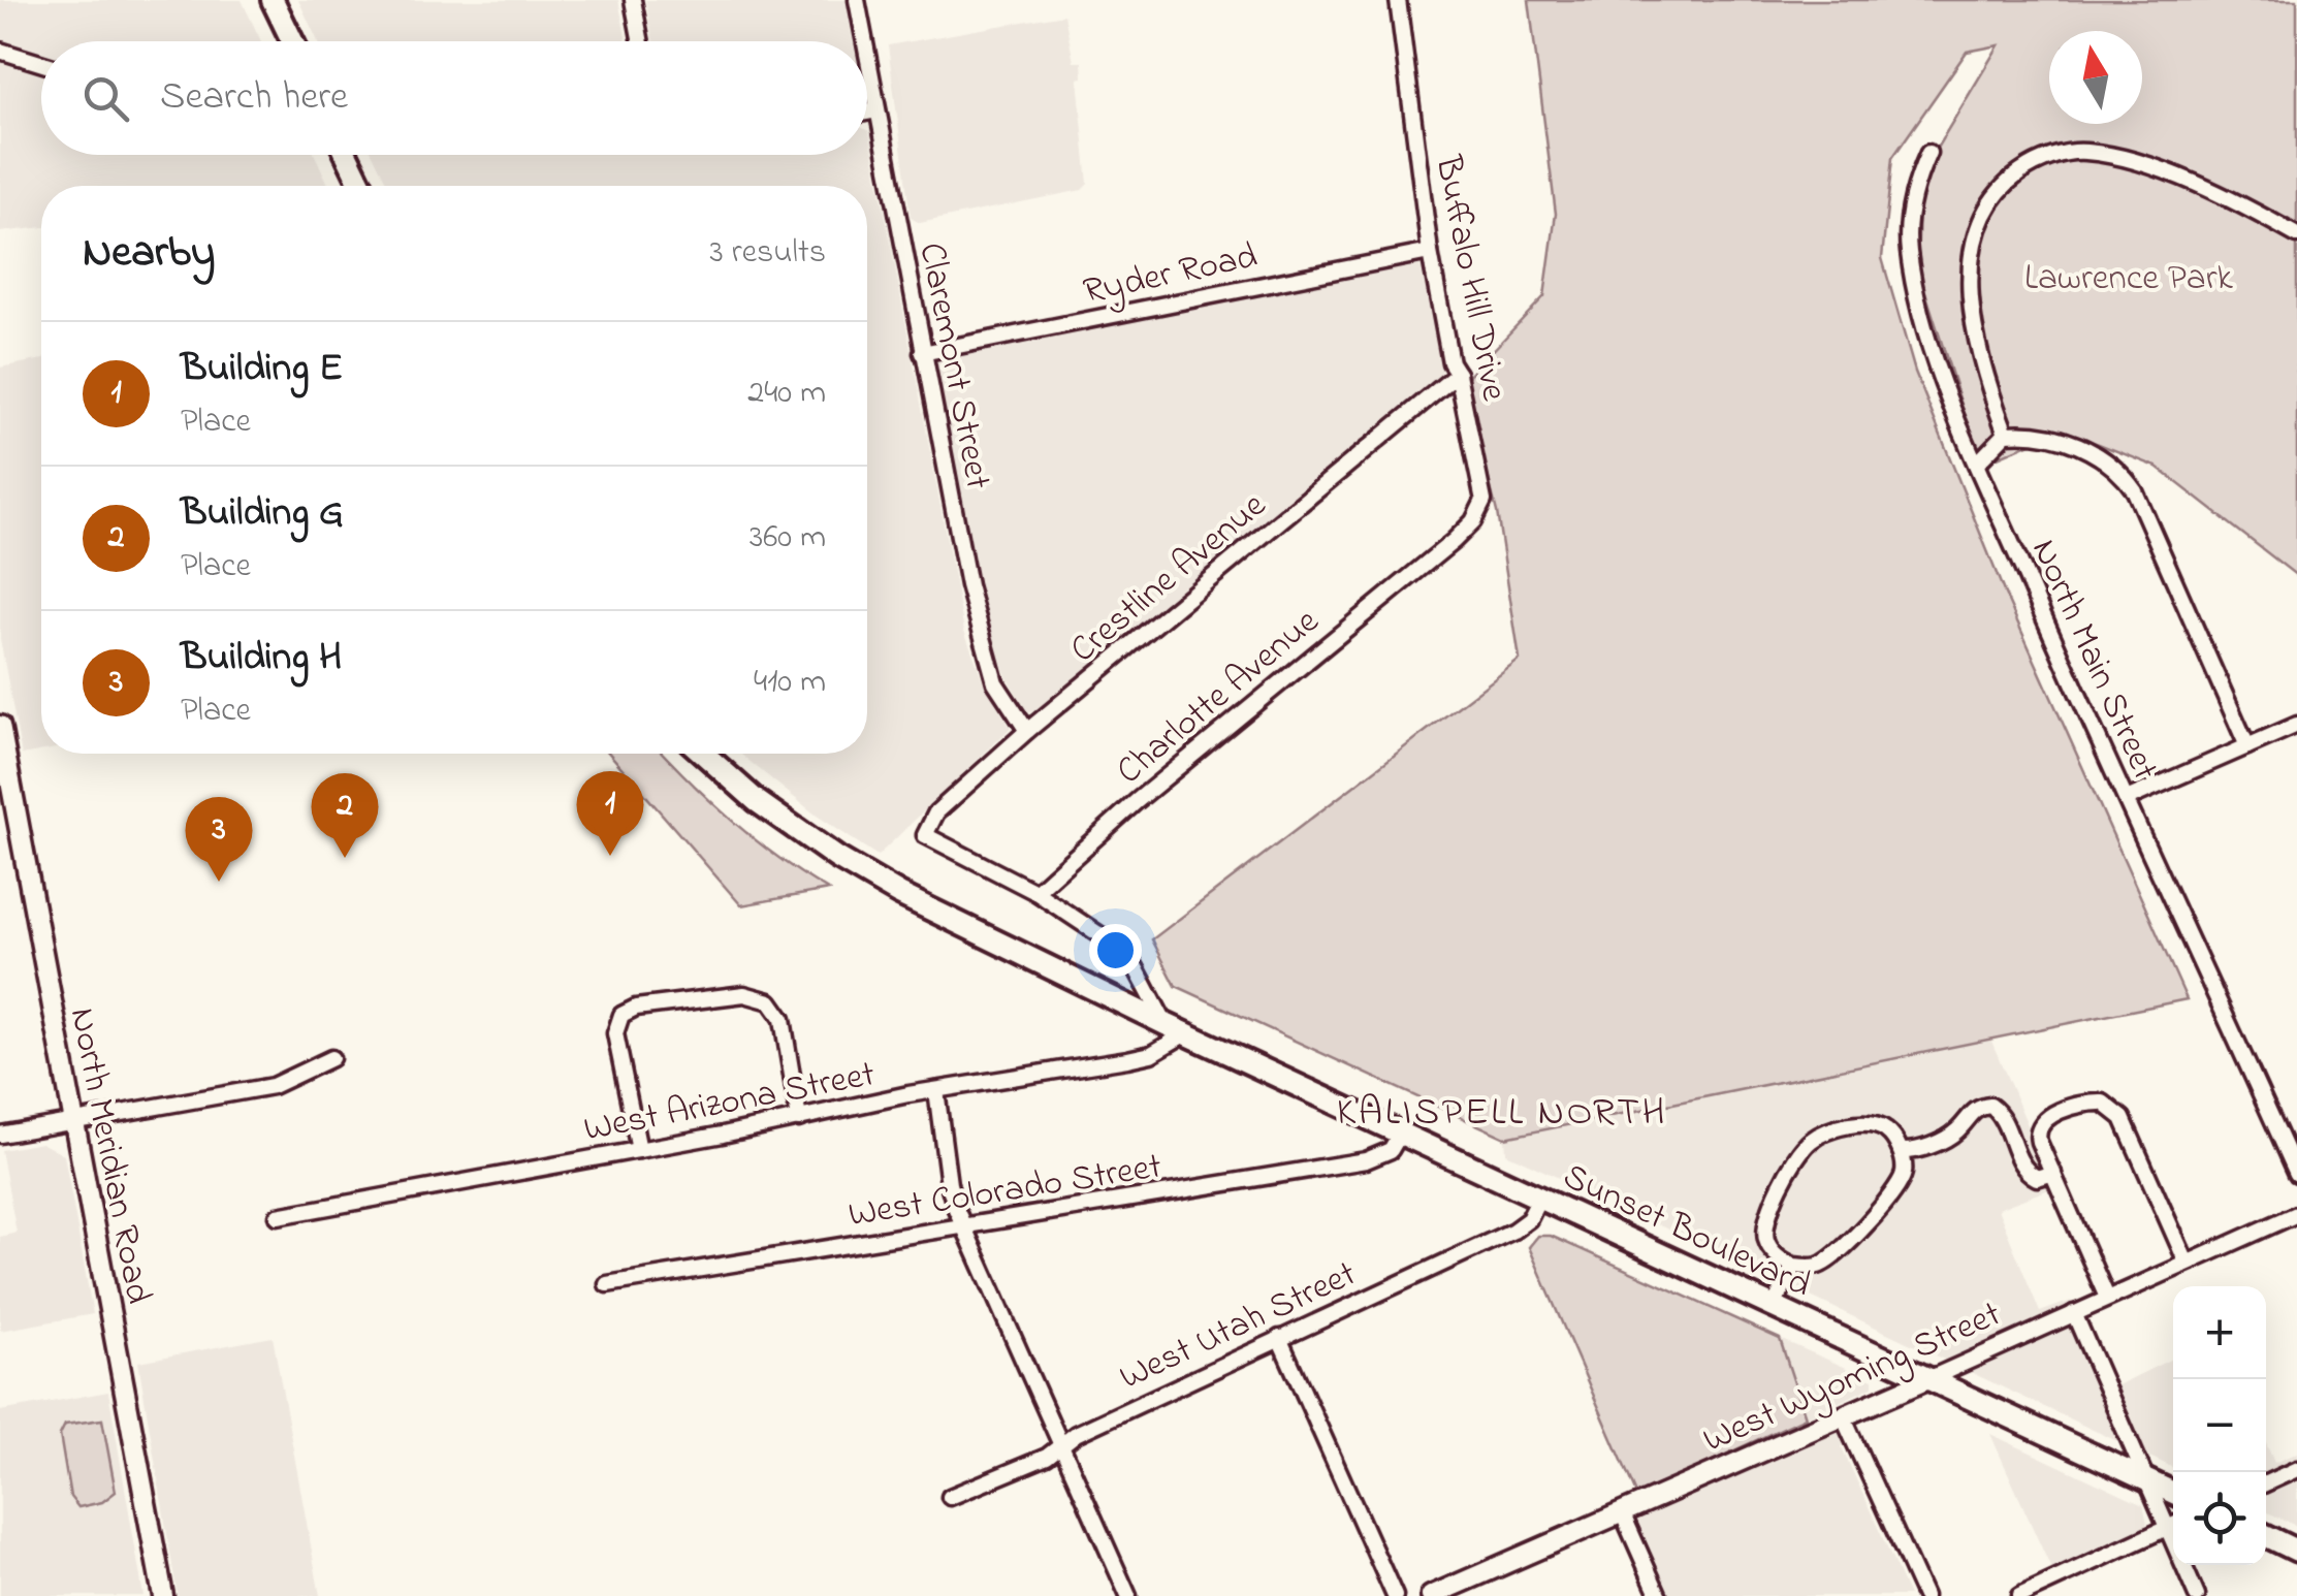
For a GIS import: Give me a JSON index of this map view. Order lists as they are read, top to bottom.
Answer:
{
  "streets": {
    "main road": ["North Meridian Road", "Sunset Boulevard", "West Wyoming Street"],
    "street": [
      "Ryder Road",
      "Buffalo Hill Drive",
      "Claremont Street",
      "Crestline Avenue",
      "North Main Street",
      "Charlotte Avenue",
      "West Arizona Street",
      "West Colorado Street",
      "West Utah Street"
    ]
  },
  "crossings": [
    ["Ryder Road", "Buffalo Hill Drive"],
    ["Ryder Road", "Claremont Street"],
    ["Buffalo Hill Drive", "Crestline Avenue"],
    ["Buffalo Hill Drive", "Charlotte Avenue"],
    ["Claremont Street", "Crestline Avenue"],
    ["Crestline Avenue", "Charlotte Avenue"],
    ["West Arizona Street", "Sunset Boulevard"],
    ["West Colorado Street", "Sunset Boulevard"],
    ["Sunset Boulevard", "West Utah Street"],
    ["Sunset Boulevard", "West Wyoming Street"]
  ],
  "districts": ["KALISPELL NORTH"],
  "parks": ["Lawrence Park"],
  "north": "top",
  "page": {
    "search": "Search here",
    "heading": ["Nearby", "3 results"],
    "list": [
      {
        "mark": "1",
        "name": "Building E",
        "note": "Place",
        "value": "240 m"
      },
      {
        "mark": "2",
        "name": "Building G",
        "note": "Place",
        "value": "360 m"
      },
      {
        "mark": "3",
        "name": "Building H",
        "note": "Place",
        "value": "410 m"
      }
    ],
    "pins": ["1", "2", "3"],
    "map_buttons": ["+", "−"]
  }
}
